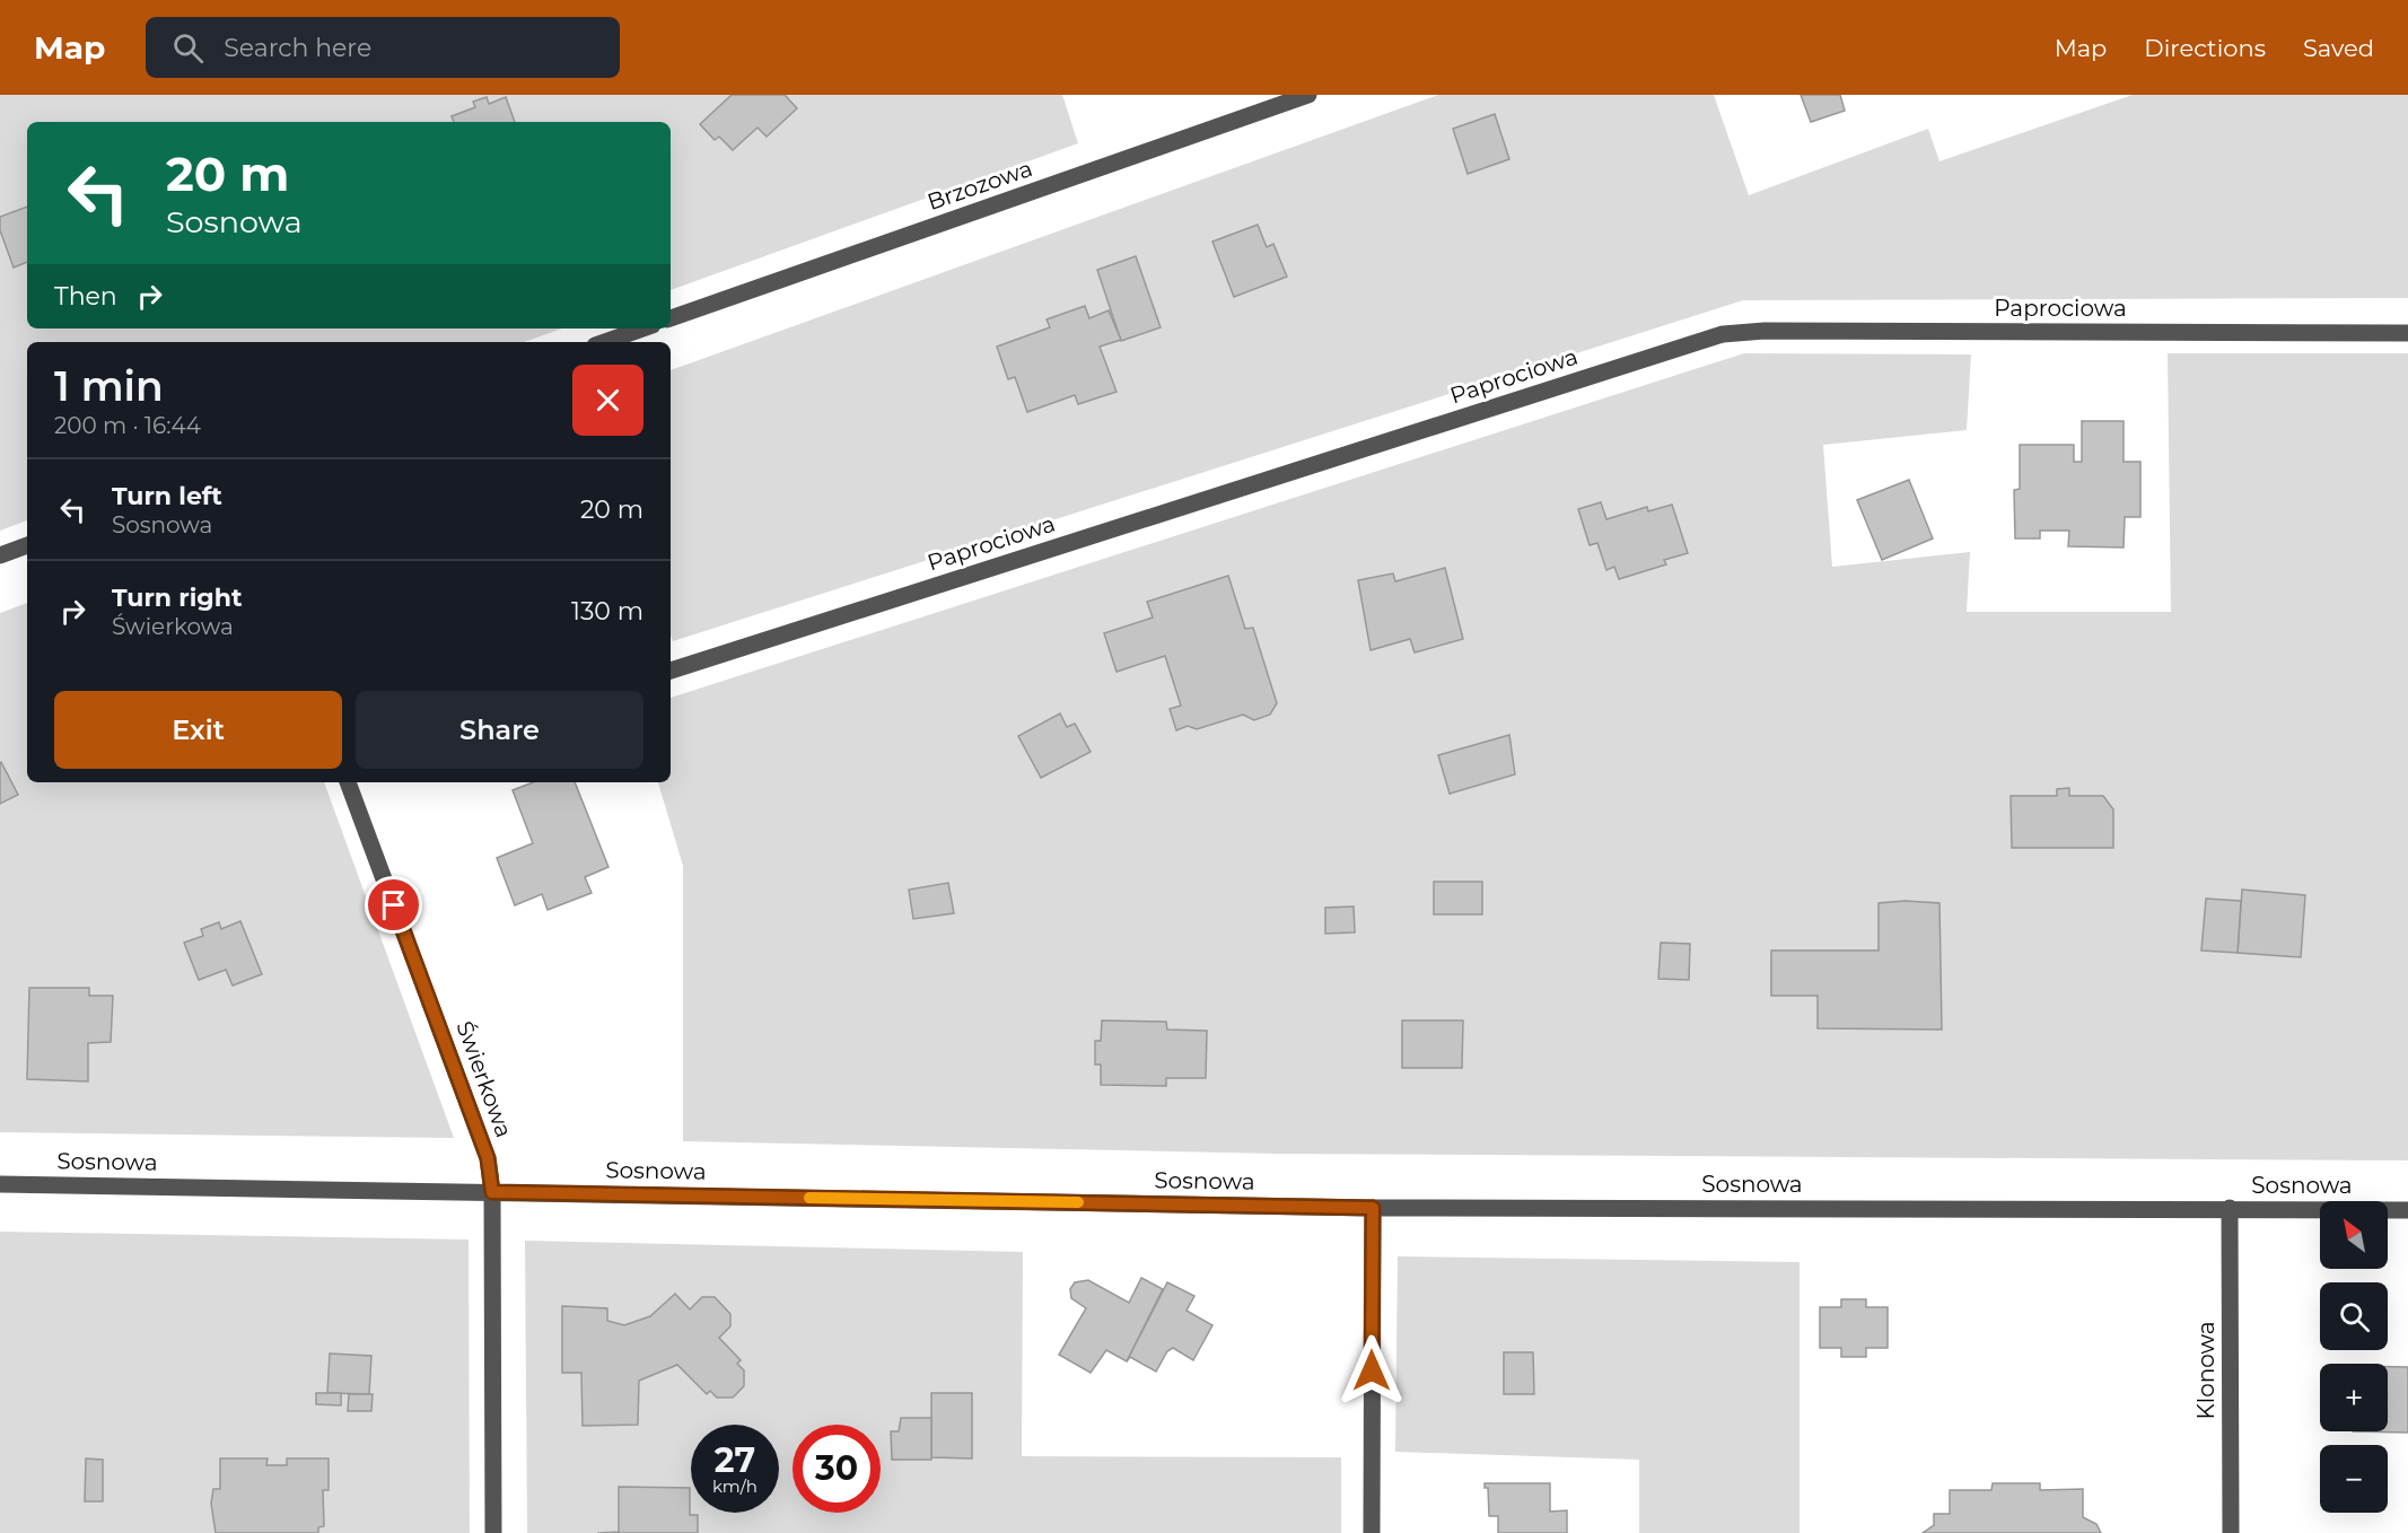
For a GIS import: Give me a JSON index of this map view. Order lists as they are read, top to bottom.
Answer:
{
  "streets": {
    "street": [
      "Brzozowa",
      "Paprociowa",
      "Świerkowa",
      "Sosnowa",
      "Klonowa"
    ]
  },
  "crossings": [
    ["Świerkowa", "Sosnowa"],
    ["Sosnowa", "Klonowa"]
  ],
  "north": "top left",
  "page": {
    "header": "Map",
    "search": "Search here",
    "nav": ["Map", "Directions", "Saved"],
    "turn": ["20 m", "Sosnowa"],
    "then": "Then",
    "heading": ["1 min", "200 m · 16:44"],
    "list": [
      {
        "name": "Turn left",
        "note": "Sosnowa",
        "value": "20 m"
      },
      {
        "name": "Turn right",
        "note": "Świerkowa",
        "value": "130 m"
      }
    ],
    "buttons": ["Exit", "Share"],
    "map_buttons": ["+", "−"],
    "speed": "27 km/h",
    "limit": "30"
  }
}
